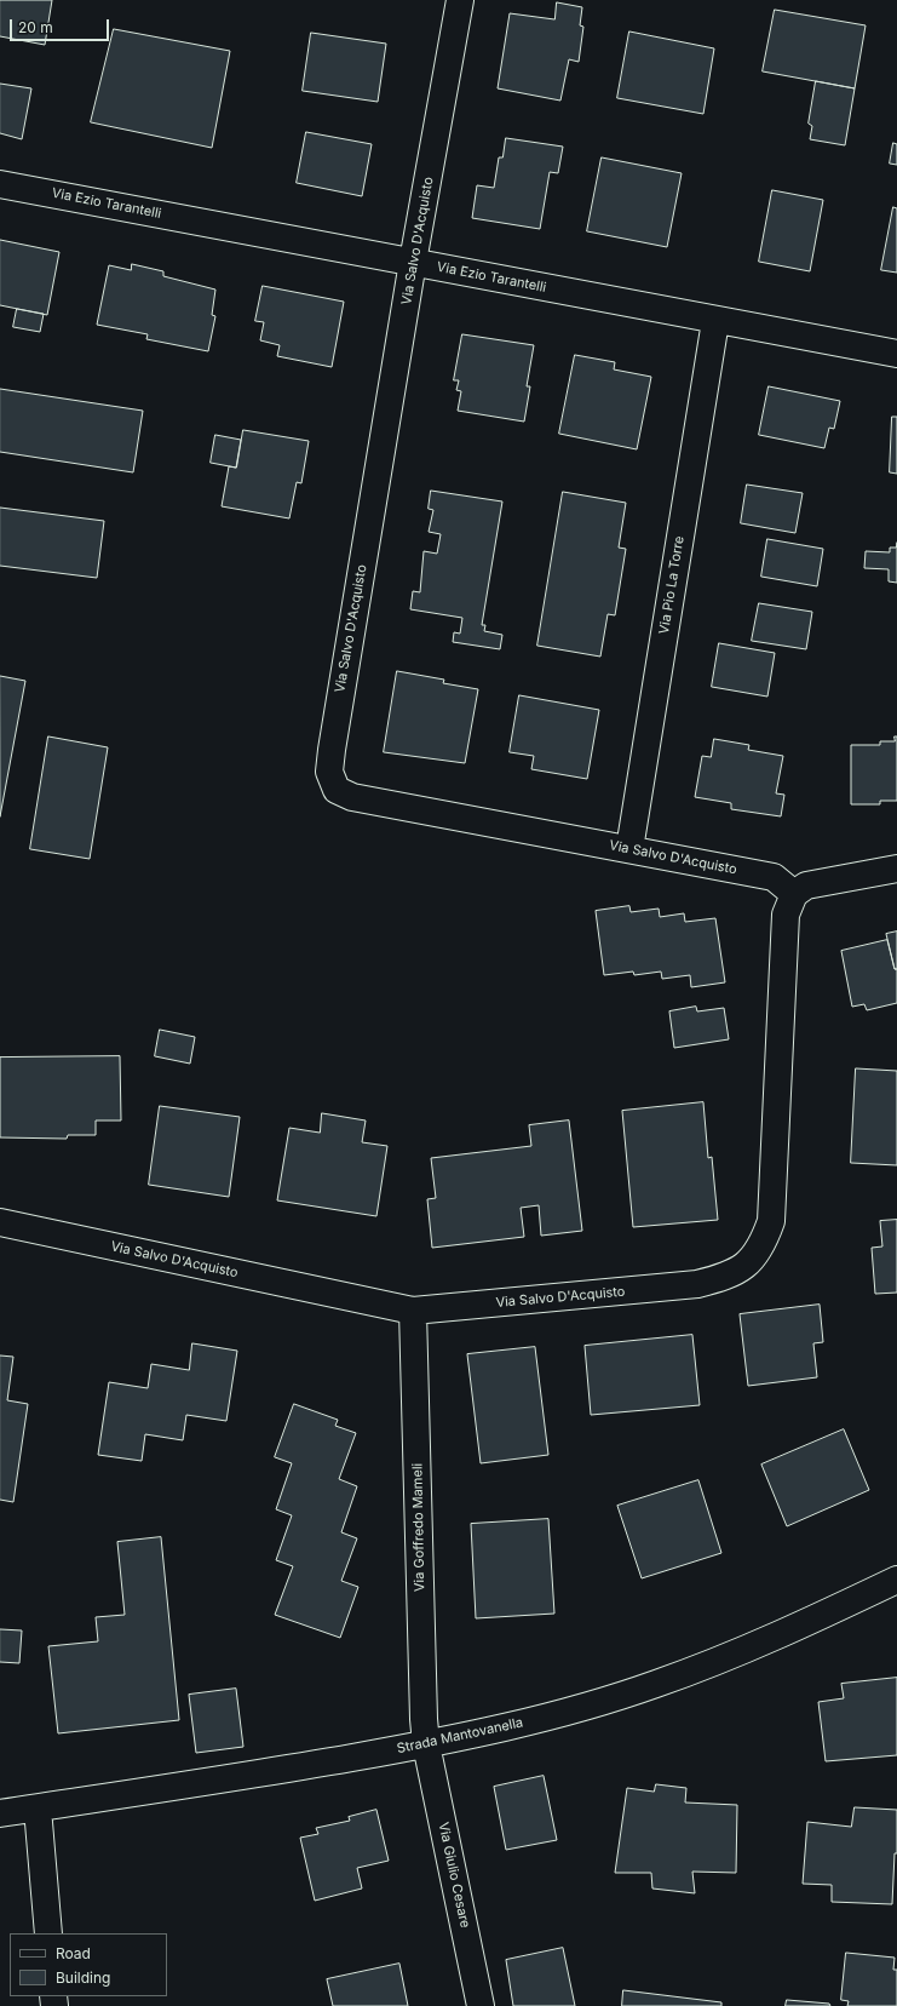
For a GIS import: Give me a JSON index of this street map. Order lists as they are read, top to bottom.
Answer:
{
  "streets": {
    "street": [
      "Via Ezio Tarantelli",
      "Via Salvo D'Acquisto",
      "Via Pio La Torre",
      "Via Goffredo Mameli",
      "Strada Mantovanella",
      "Via Giulio Cesare"
    ]
  },
  "crossings": [
    ["Via Ezio Tarantelli", "Via Salvo D'Acquisto"],
    ["Via Ezio Tarantelli", "Via Pio La Torre"],
    ["Via Salvo D'Acquisto", "Via Pio La Torre"],
    ["Via Salvo D'Acquisto", "Via Goffredo Mameli"],
    ["Via Goffredo Mameli", "Strada Mantovanella"],
    ["Via Goffredo Mameli", "Via Giulio Cesare"],
    ["Strada Mantovanella", "Via Giulio Cesare"]
  ],
  "legend": ["Road", "Building"],
  "scale_bar": "20 m"
}
